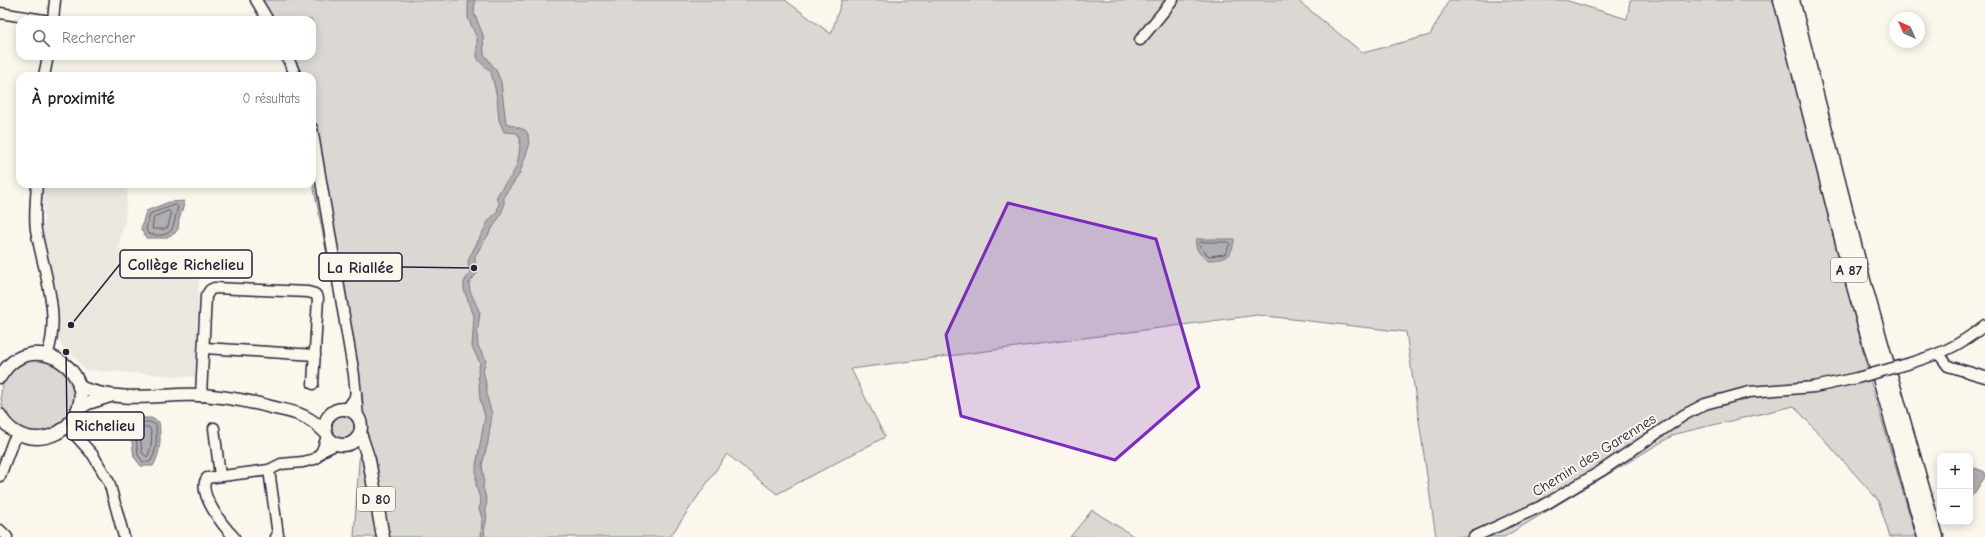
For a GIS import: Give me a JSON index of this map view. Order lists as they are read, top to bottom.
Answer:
{
  "streets": {
    "highway": ["A 87"],
    "main road": ["D 80"],
    "street": ["Chemin des Garennes"]
  },
  "places": ["La Riallée", "Collège Richelieu", "Richelieu"],
  "north": "top left",
  "page": {
    "search": "Rechercher",
    "heading": ["À proximité", "0 résultats"],
    "map_buttons": ["+", "−"]
  }
}
